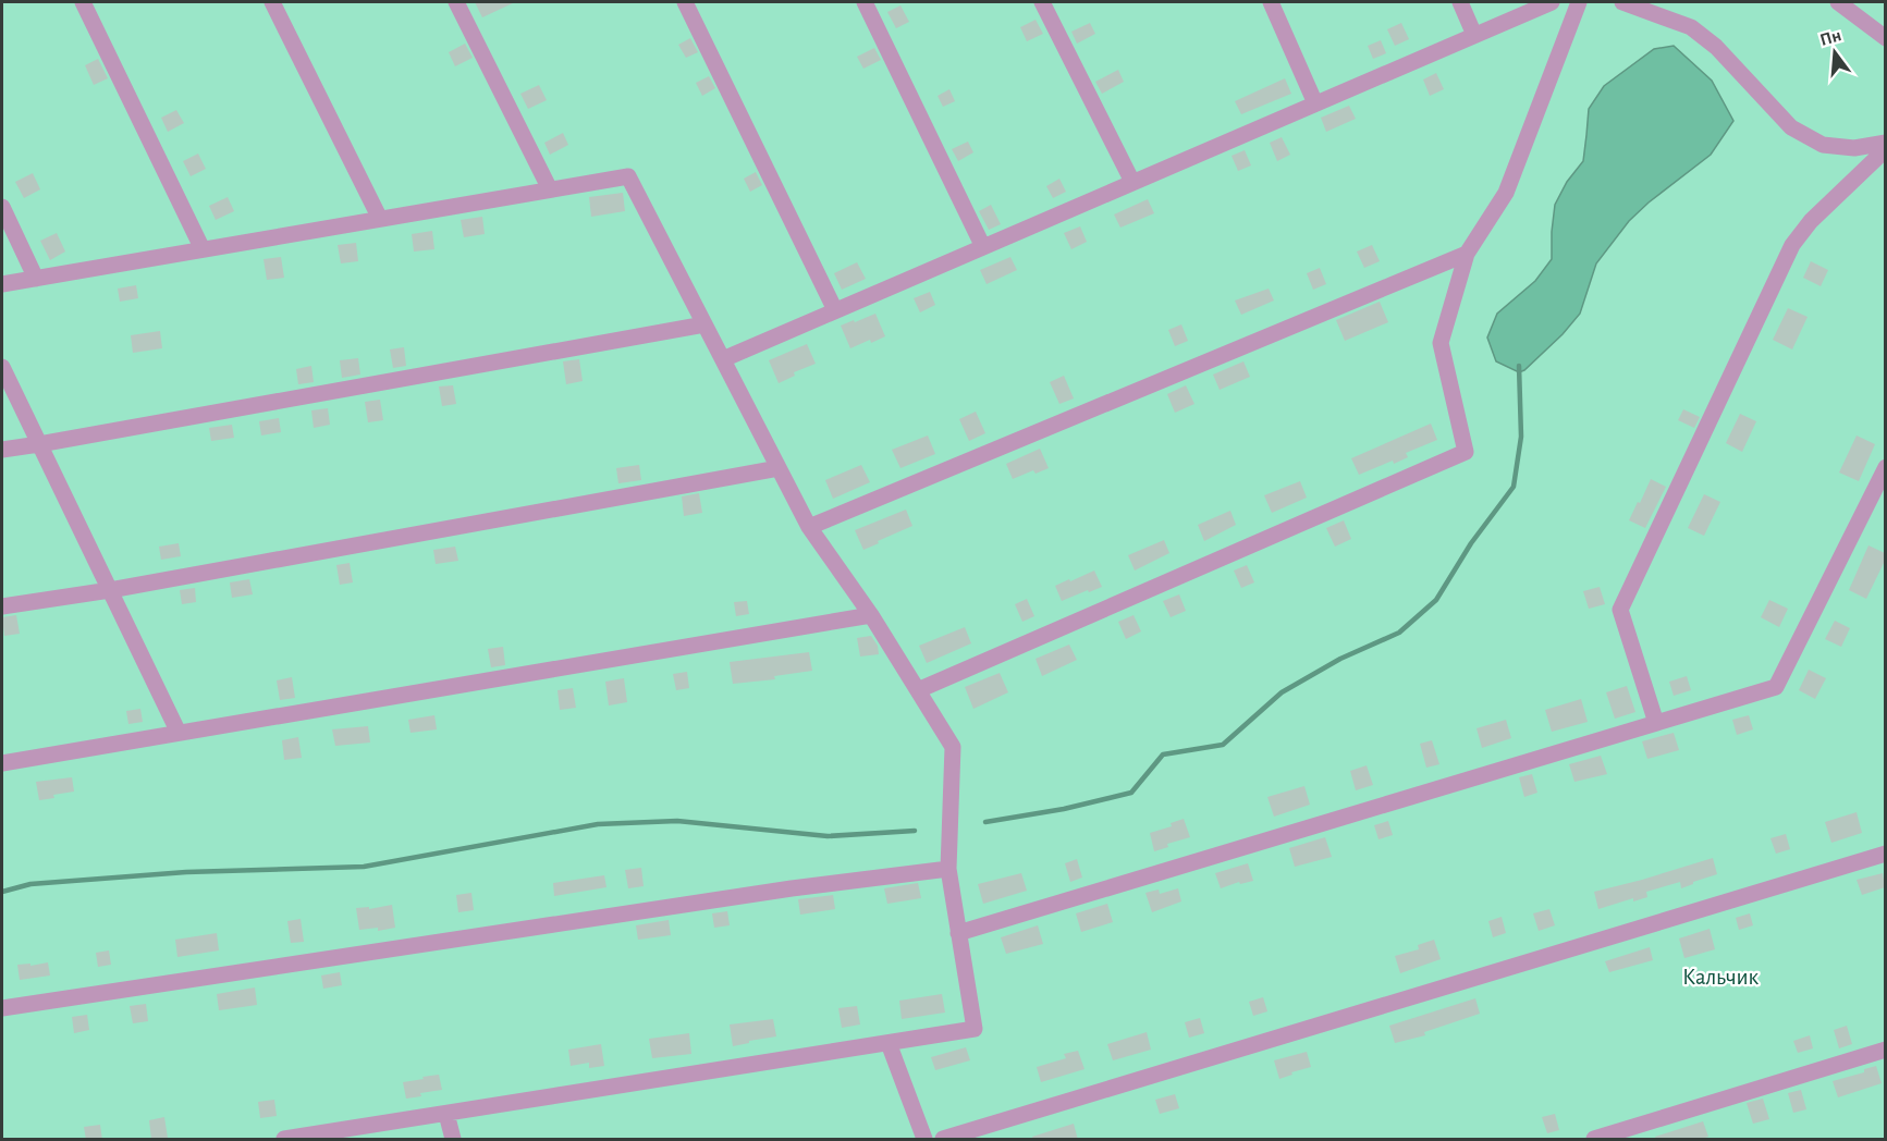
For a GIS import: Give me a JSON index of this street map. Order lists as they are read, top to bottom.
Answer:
{
  "parks": ["Кальчик"],
  "north": "top"
}
